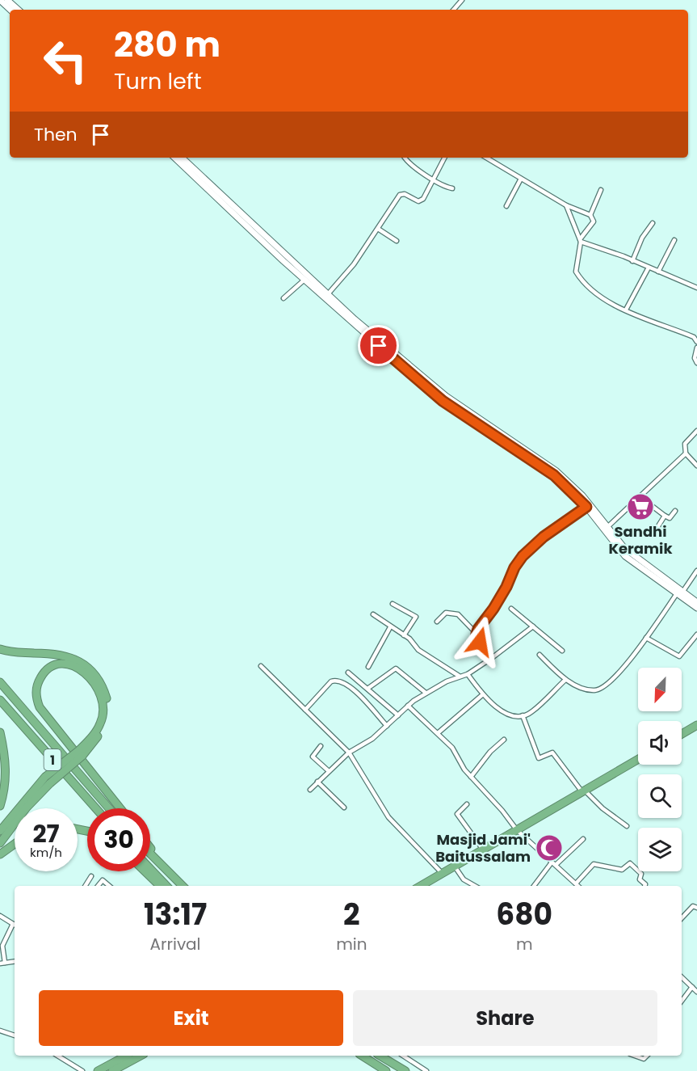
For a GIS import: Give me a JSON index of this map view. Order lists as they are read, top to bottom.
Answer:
{
  "streets": {
    "highway": ["1"]
  },
  "places": {
    "supermarket": ["Sandhi Keramik"],
    "mosque": ["Masjid Jami' Baitussalam"]
  },
  "north": "bottom left",
  "page": {
    "turn": ["280 m", "Turn left"],
    "then": "Then",
    "speed": "27 km/h",
    "limit": "30",
    "eta": [
      "13:17",
      "Arrival",
      "2",
      "min",
      "680",
      "m"
    ],
    "buttons": ["Exit", "Share"]
  }
}
